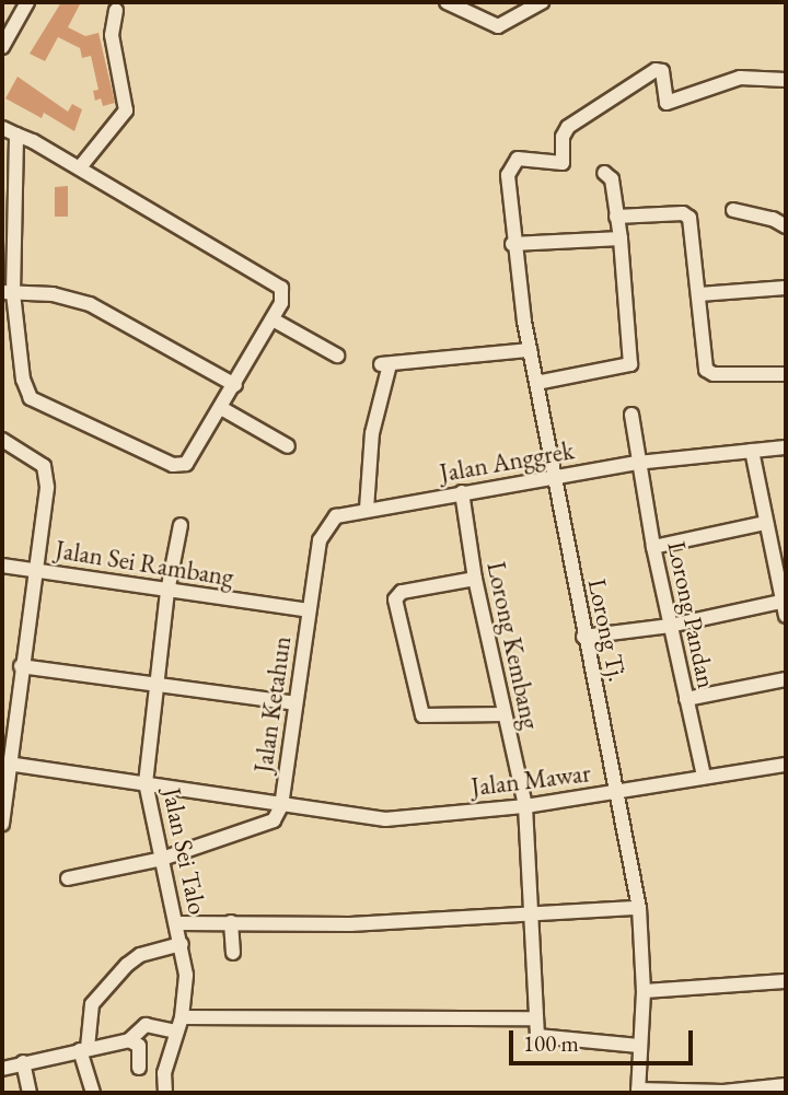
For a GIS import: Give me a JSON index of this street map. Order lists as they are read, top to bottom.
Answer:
{
  "streets": {
    "street": [
      "Jalan Anggrek",
      "Jalan Sei Rambang",
      "Lorong Pandan",
      "Lorong Tj.",
      "Lorong Kembang",
      "Jalan Ketahun",
      "Jalan Mawar",
      "Jalan Sei Talo"
    ]
  },
  "crossings": [
    ["Jalan Anggrek", "Jalan Sei Rambang"],
    ["Jalan Anggrek", "Lorong Pandan"],
    ["Jalan Anggrek", "Lorong Tj."],
    ["Jalan Anggrek", "Lorong Kembang"],
    ["Jalan Anggrek", "Jalan Ketahun"],
    ["Jalan Sei Rambang", "Jalan Ketahun"],
    ["Jalan Sei Rambang", "Jalan Sei Talo"],
    ["Lorong Pandan", "Jalan Mawar"],
    ["Lorong Tj.", "Jalan Mawar"],
    ["Lorong Kembang", "Jalan Mawar"],
    ["Jalan Ketahun", "Jalan Mawar"],
    ["Jalan Mawar", "Jalan Sei Talo"]
  ],
  "scale_bar": "100 m"
}
